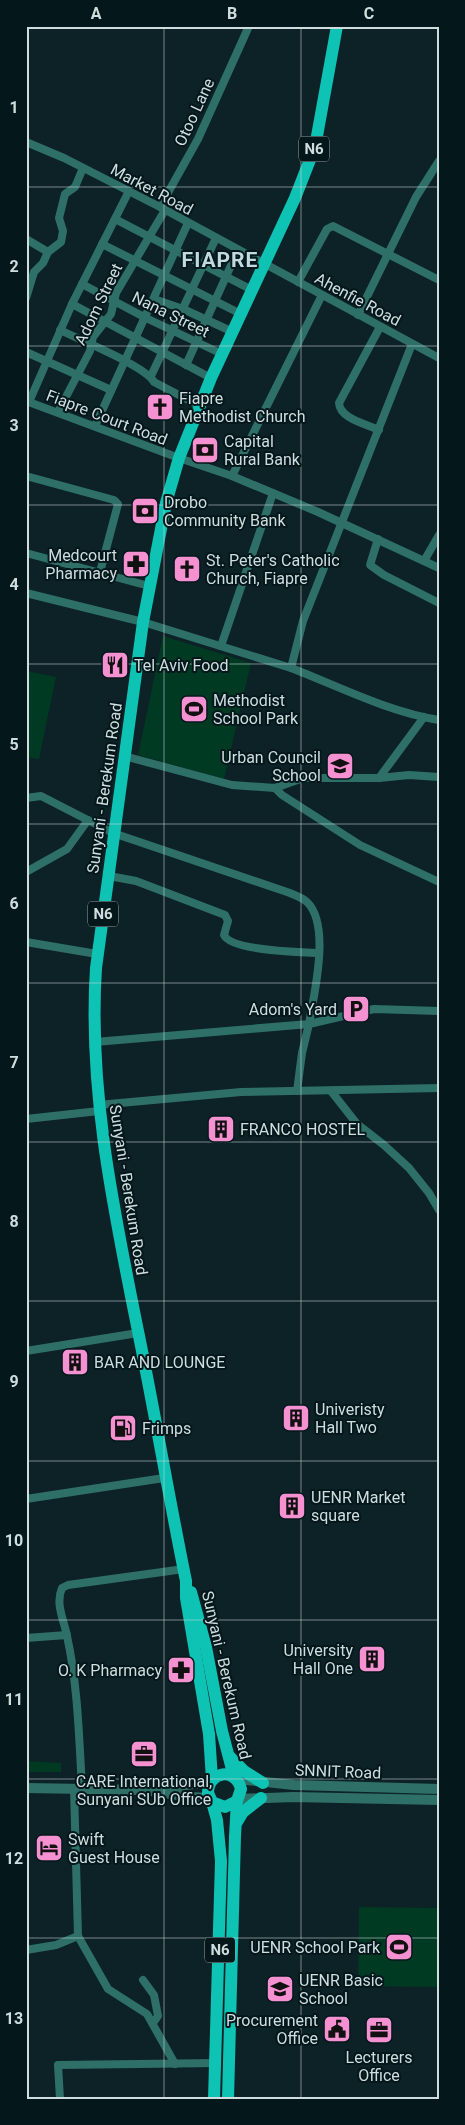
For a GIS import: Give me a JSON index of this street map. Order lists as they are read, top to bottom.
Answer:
{
  "streets": {
    "main road": ["N6", "Sunyani - Berekum Road"],
    "street": [
      "Otoo Lane",
      "Market Road",
      "Ahenfie Road",
      "Adom Street",
      "Nana Street",
      "Fiapre Court Road",
      "SNNIT Road"
    ]
  },
  "crossings": [
    ["Otoo Lane", "Market Road"],
    ["Otoo Lane", "Adom Street"],
    ["N6", "Sunyani - Berekum Road"],
    ["N6", "SNNIT Road"],
    ["Market Road", "Ahenfie Road"],
    ["Market Road", "Adom Street"],
    ["Market Road", "Sunyani - Berekum Road"],
    ["Ahenfie Road", "Sunyani - Berekum Road"],
    ["Adom Street", "Nana Street"],
    ["Adom Street", "Fiapre Court Road"],
    ["Nana Street", "Sunyani - Berekum Road"],
    ["Fiapre Court Road", "Sunyani - Berekum Road"],
    ["Sunyani - Berekum Road", "SNNIT Road"]
  ],
  "districts": ["FIAPRE"],
  "places": {
    "church": ["Fiapre Methodist Church", "St. Peter's Catholic Church, Fiapre"],
    "bank": ["Capital Rural Bank", "Drobo Community Bank"],
    "pharmacy": ["Medcourt Pharmacy", "O. K Pharmacy"],
    "restaurant": ["Tel Aviv Food"],
    "sports": ["Methodist School Park", "UENR School Park"],
    "school or university": ["Urban Council School", "UENR Basic School"],
    "parking": ["Adom's Yard"],
    "building": [
      "FRANCO HOSTEL",
      "BAR AND LOUNGE",
      "Univeristy Hall Two",
      "UENR Market square",
      "University Hall One"
    ],
    "fuel station": ["Frimps"],
    "office": ["CARE International, Sunyani SUb Office", "Lecturers Office"],
    "hotel": ["Swift Guest House"],
    "public building": ["Procurement Office"]
  },
  "grid": {
    "columns": ["A", "B", "C"],
    "rows": [
      "1",
      "2",
      "3",
      "4",
      "5",
      "6",
      "7",
      "8",
      "9",
      "10",
      "11",
      "12",
      "13"
    ]
  }
}
